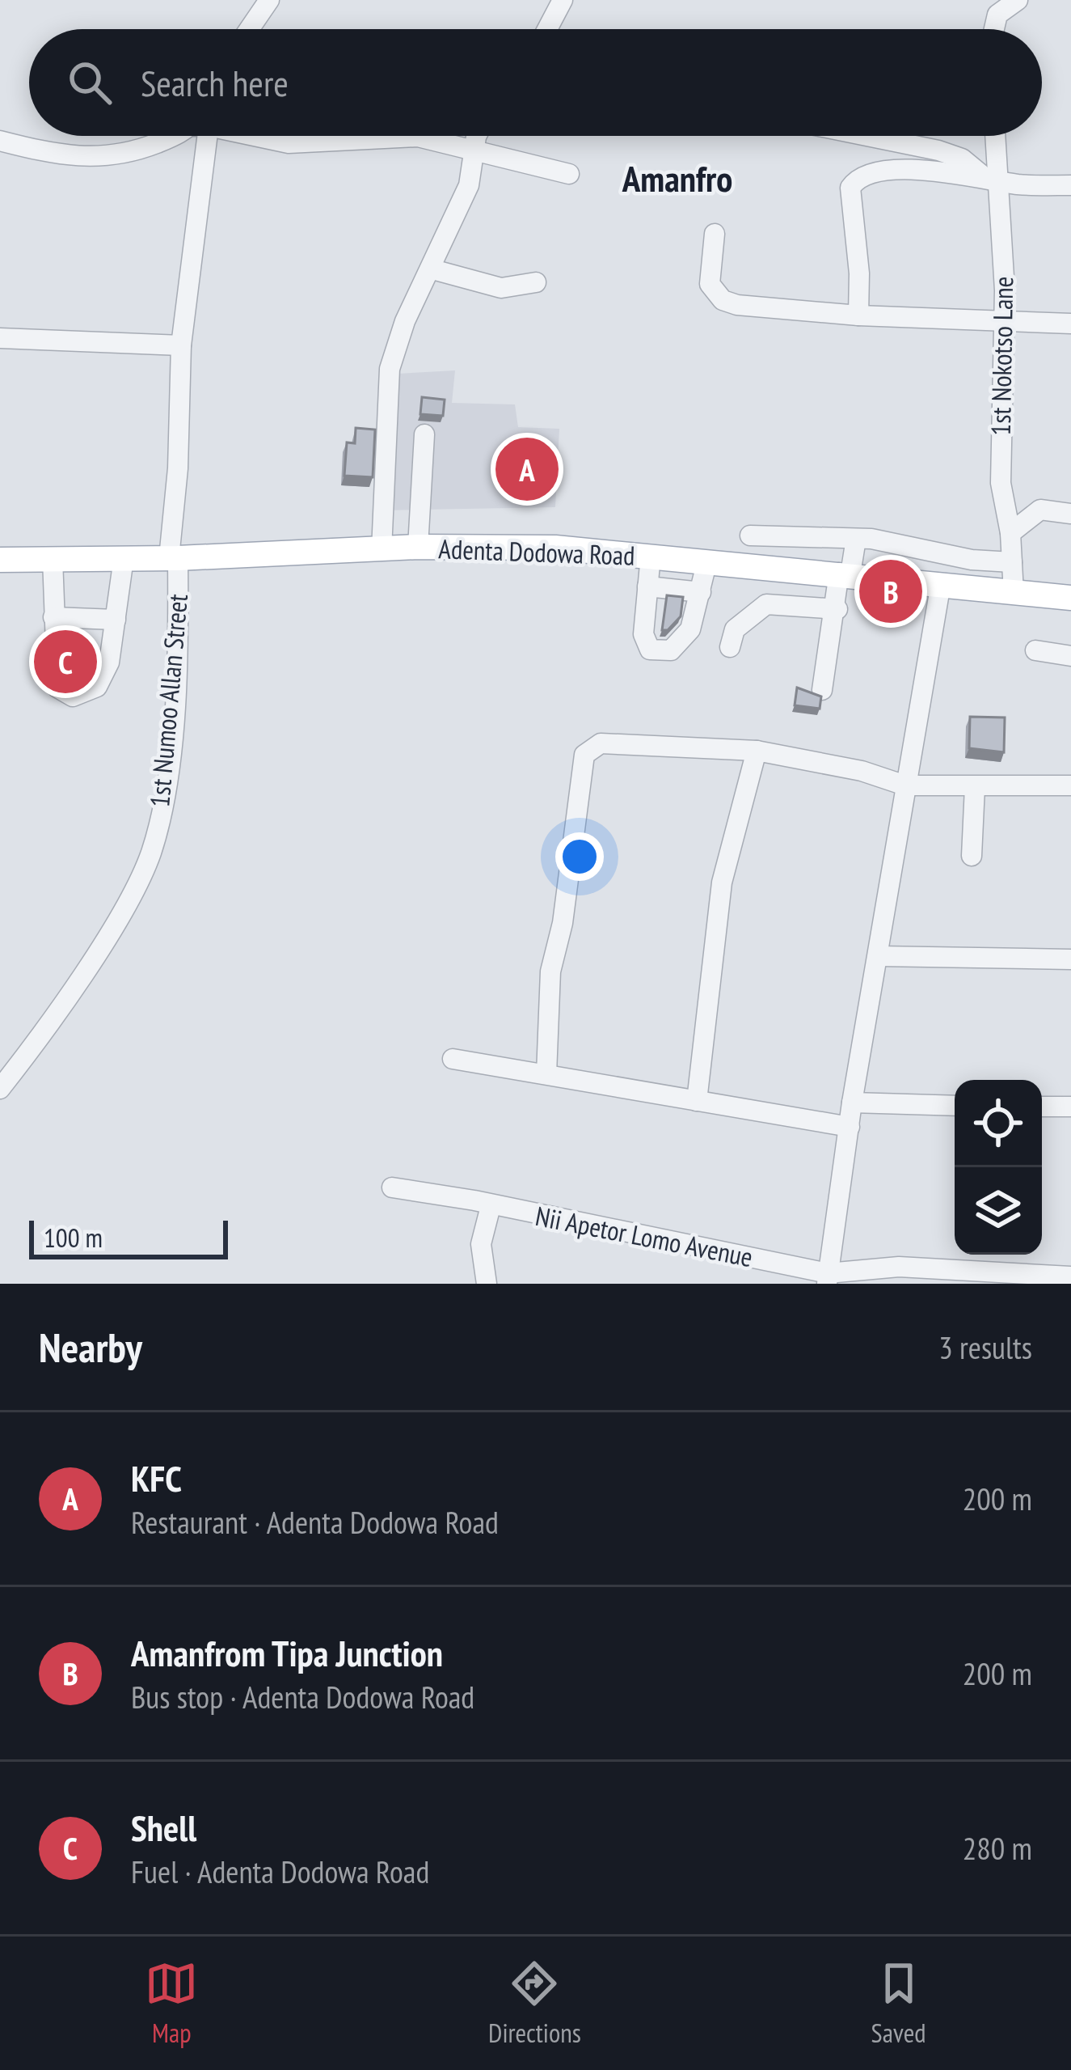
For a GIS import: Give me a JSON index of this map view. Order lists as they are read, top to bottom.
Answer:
{
  "streets": {
    "main road": ["Adenta Dodowa Road"],
    "street": ["1st Nokotso Lane", "1st Numoo Allan Street", "Nii Apetor Lomo Avenue"]
  },
  "crossings": [
    ["1st Nokotso Lane", "Adenta Dodowa Road"],
    ["Adenta Dodowa Road", "1st Numoo Allan Street"]
  ],
  "districts": ["Amanfro"],
  "scale_bar": "100 m",
  "page": {
    "search": "Search here",
    "pins": ["A", "B", "C"],
    "scale": "100 m",
    "heading": ["Nearby", "3 results"],
    "list": [
      {
        "mark": "A",
        "name": "KFC",
        "note": "Restaurant · Adenta Dodowa Road",
        "value": "200 m"
      },
      {
        "mark": "B",
        "name": "Amanfrom Tipa Junction",
        "note": "Bus stop · Adenta Dodowa Road",
        "value": "200 m"
      },
      {
        "mark": "C",
        "name": "Shell",
        "note": "Fuel · Adenta Dodowa Road",
        "value": "280 m"
      }
    ],
    "nav": ["Map", "Directions", "Saved"]
  }
}
